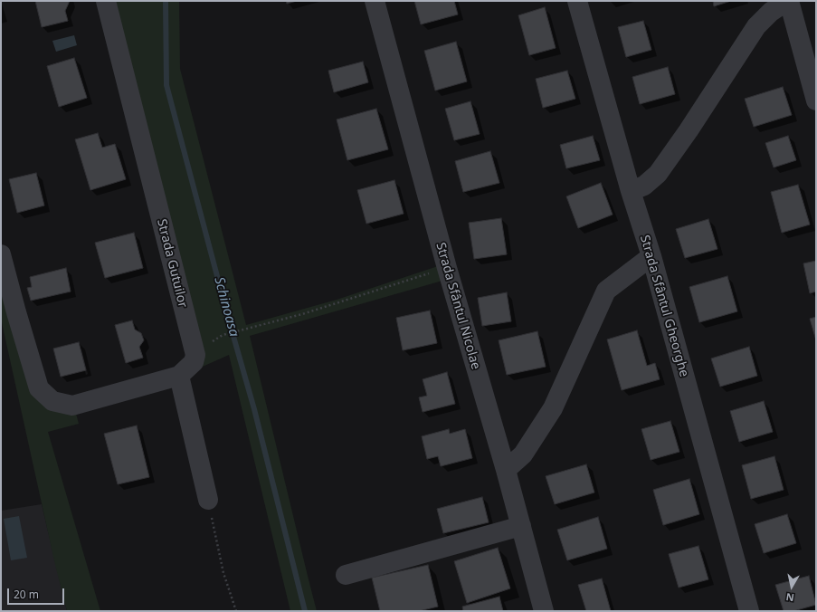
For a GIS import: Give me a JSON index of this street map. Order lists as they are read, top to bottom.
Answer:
{
  "streets": {
    "street": ["Strada Gutuilor", "Strada Sfântul Nicolae", "Strada Sfântul Gheorghe"]
  },
  "water": ["Schinoasa"],
  "scale_bar": "20 m",
  "north": "bottom"
}
